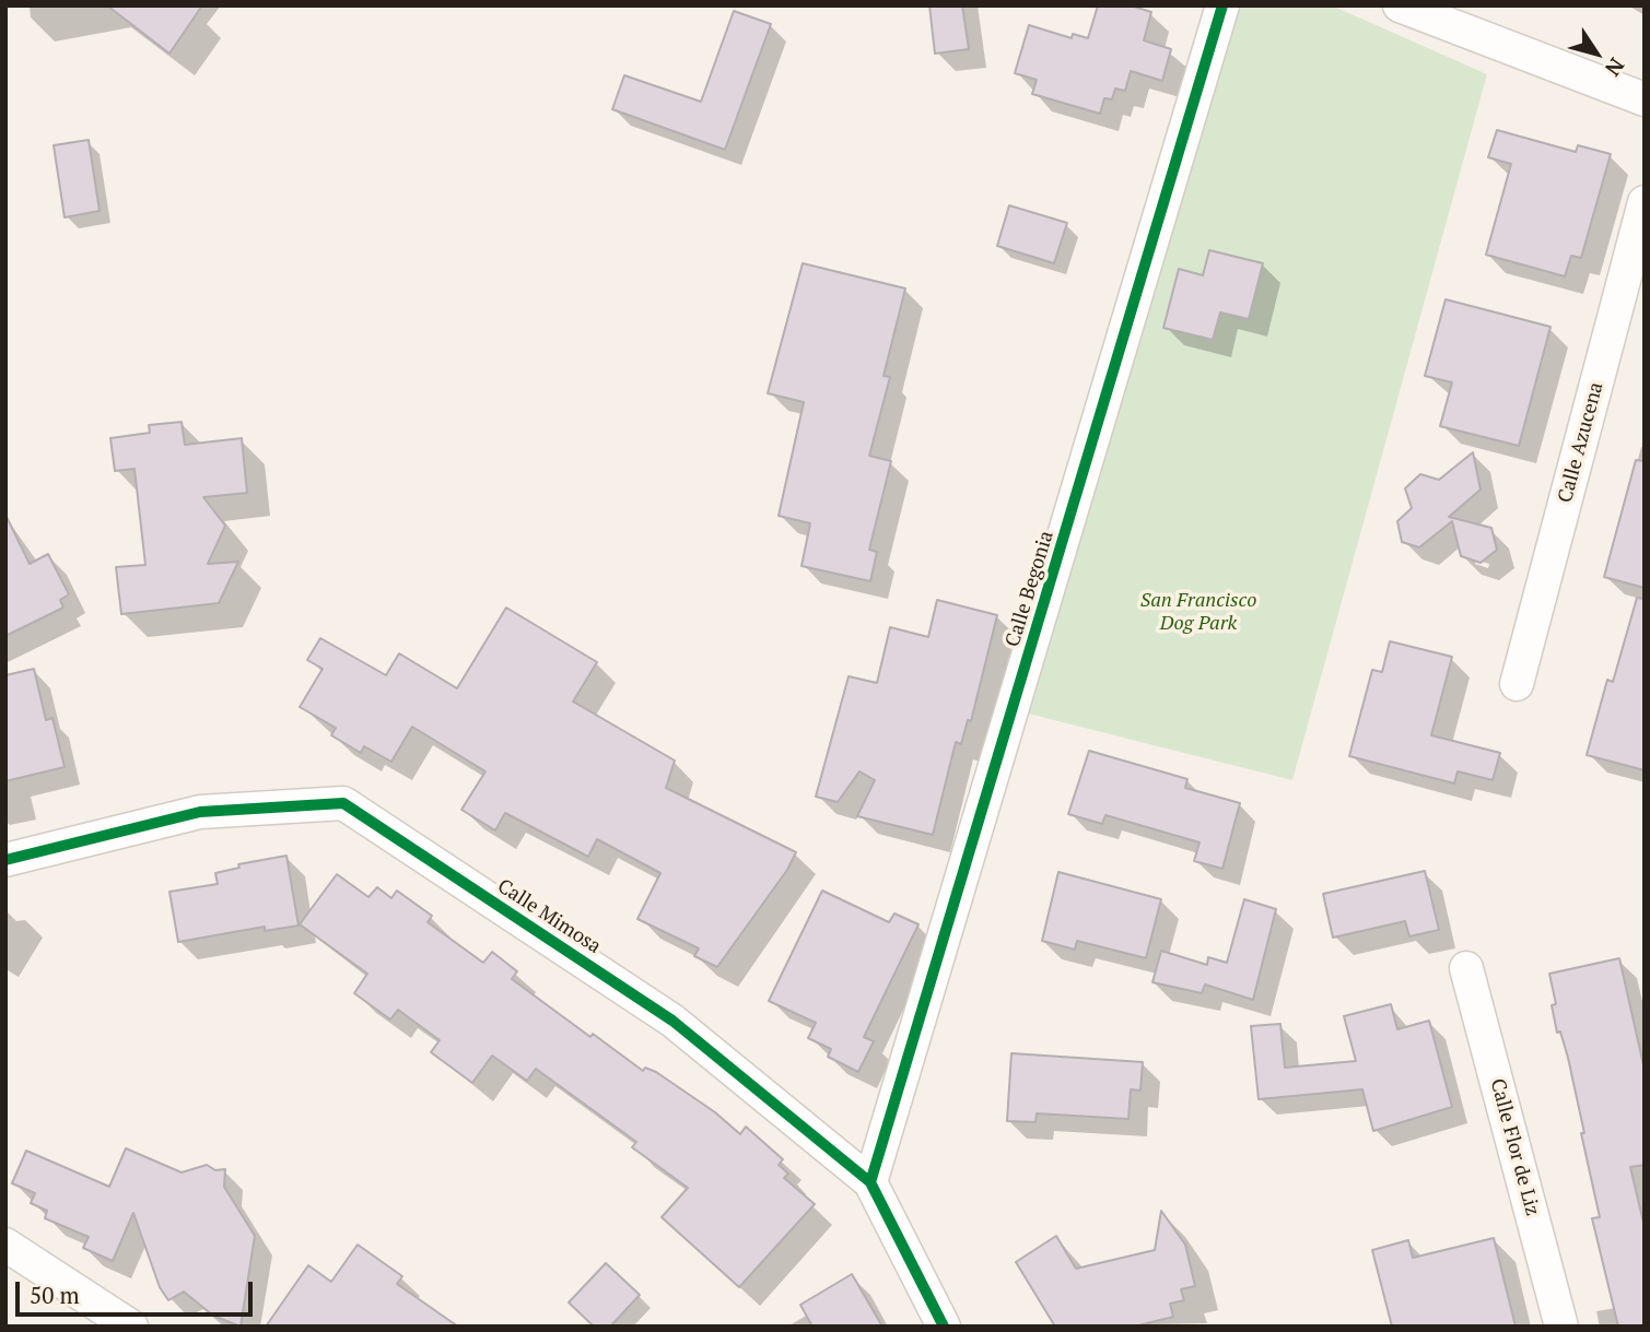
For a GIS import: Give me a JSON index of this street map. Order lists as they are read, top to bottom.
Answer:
{
  "streets": {
    "street": [
      "Calle Azucena",
      "Calle Begonia",
      "Calle Mimosa",
      "Calle Flor de Liz"
    ]
  },
  "crossings": [
    ["Calle Begonia", "Calle Mimosa"]
  ],
  "parks": ["San Francisco Dog Park"],
  "scale_bar": "50 m",
  "north": "bottom right"
}
